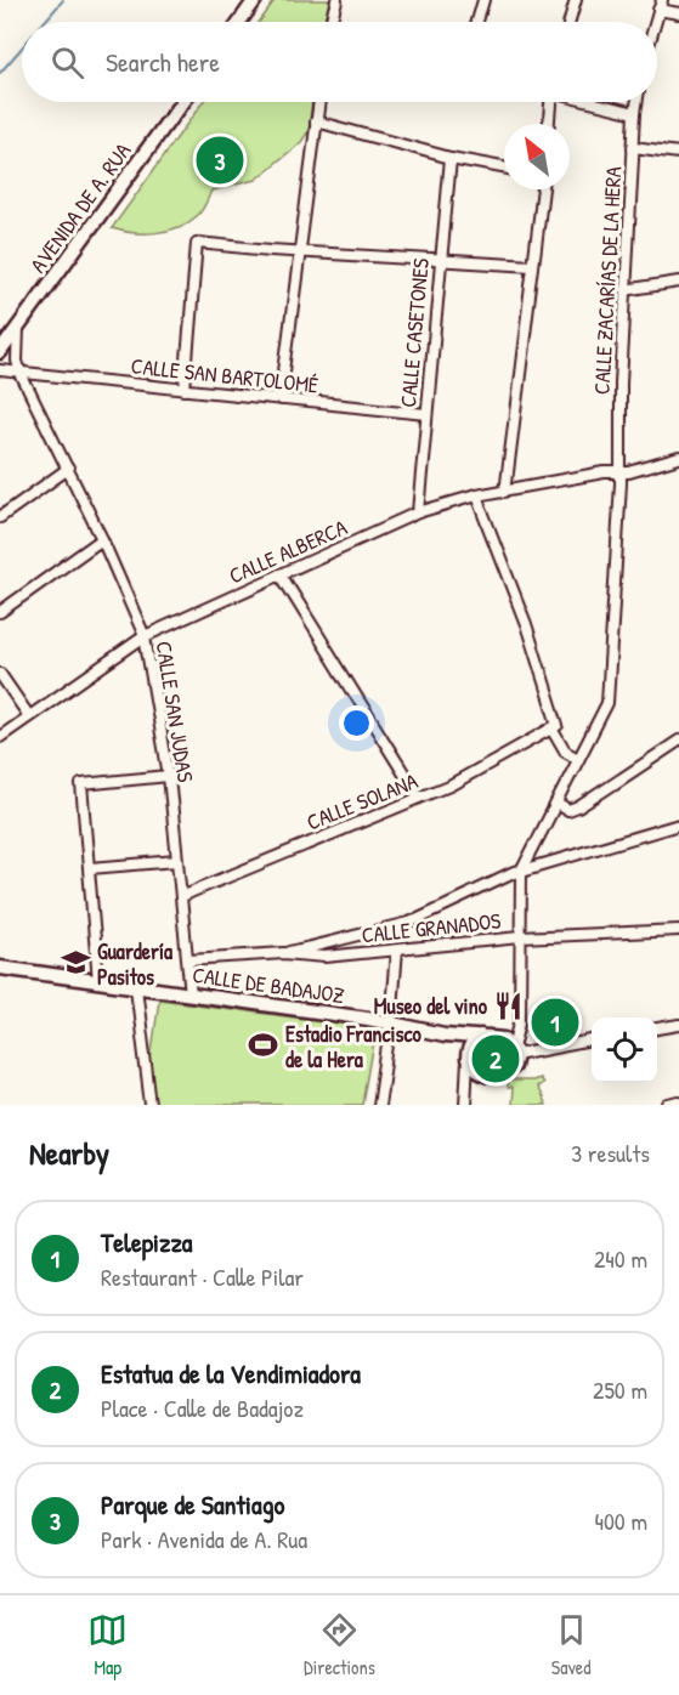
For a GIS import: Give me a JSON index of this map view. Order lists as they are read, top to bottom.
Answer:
{
  "streets": {
    "street": [
      "AVENIDA DE A. RUA",
      "CALLE ZACARÍAS DE LA HERA",
      "CALLE CASETONES",
      "CALLE SAN BARTOLOMÉ",
      "CALLE ALBERCA",
      "CALLE SAN JUDAS",
      "CALLE SOLANA",
      "CALLE GRANADOS",
      "CALLE DE BADAJOZ"
    ]
  },
  "crossings": [
    ["AVENIDA DE A. RUA", "CALLE SAN JUDAS"],
    ["CALLE ZACARÍAS DE LA HERA", "CALLE ALBERCA"],
    ["CALLE CASETONES", "CALLE SAN BARTOLOMÉ"],
    ["CALLE CASETONES", "CALLE ALBERCA"],
    ["CALLE SAN BARTOLOMÉ", "CALLE SAN JUDAS"],
    ["CALLE ALBERCA", "CALLE SAN JUDAS"],
    ["CALLE SAN JUDAS", "CALLE SOLANA"],
    ["CALLE SAN JUDAS", "CALLE GRANADOS"],
    ["CALLE SAN JUDAS", "CALLE DE BADAJOZ"]
  ],
  "places": {
    "school or university": ["Guardería Pasitos"],
    "restaurant": ["Museo del vino"],
    "sports": ["Estadio Francisco de la Hera"]
  },
  "north": "top left",
  "page": {
    "search": "Search here",
    "pins": ["3", "1", "2"],
    "heading": ["Nearby", "3 results"],
    "list": [
      {
        "mark": "1",
        "name": "Telepizza",
        "note": "Restaurant · Calle Pilar",
        "value": "240 m"
      },
      {
        "mark": "2",
        "name": "Estatua de la Vendimiadora",
        "note": "Place · Calle de Badajoz",
        "value": "250 m"
      },
      {
        "mark": "3",
        "name": "Parque de Santiago",
        "note": "Park · Avenida de A. Rua",
        "value": "400 m"
      }
    ],
    "nav": ["Map", "Directions", "Saved"]
  }
}
